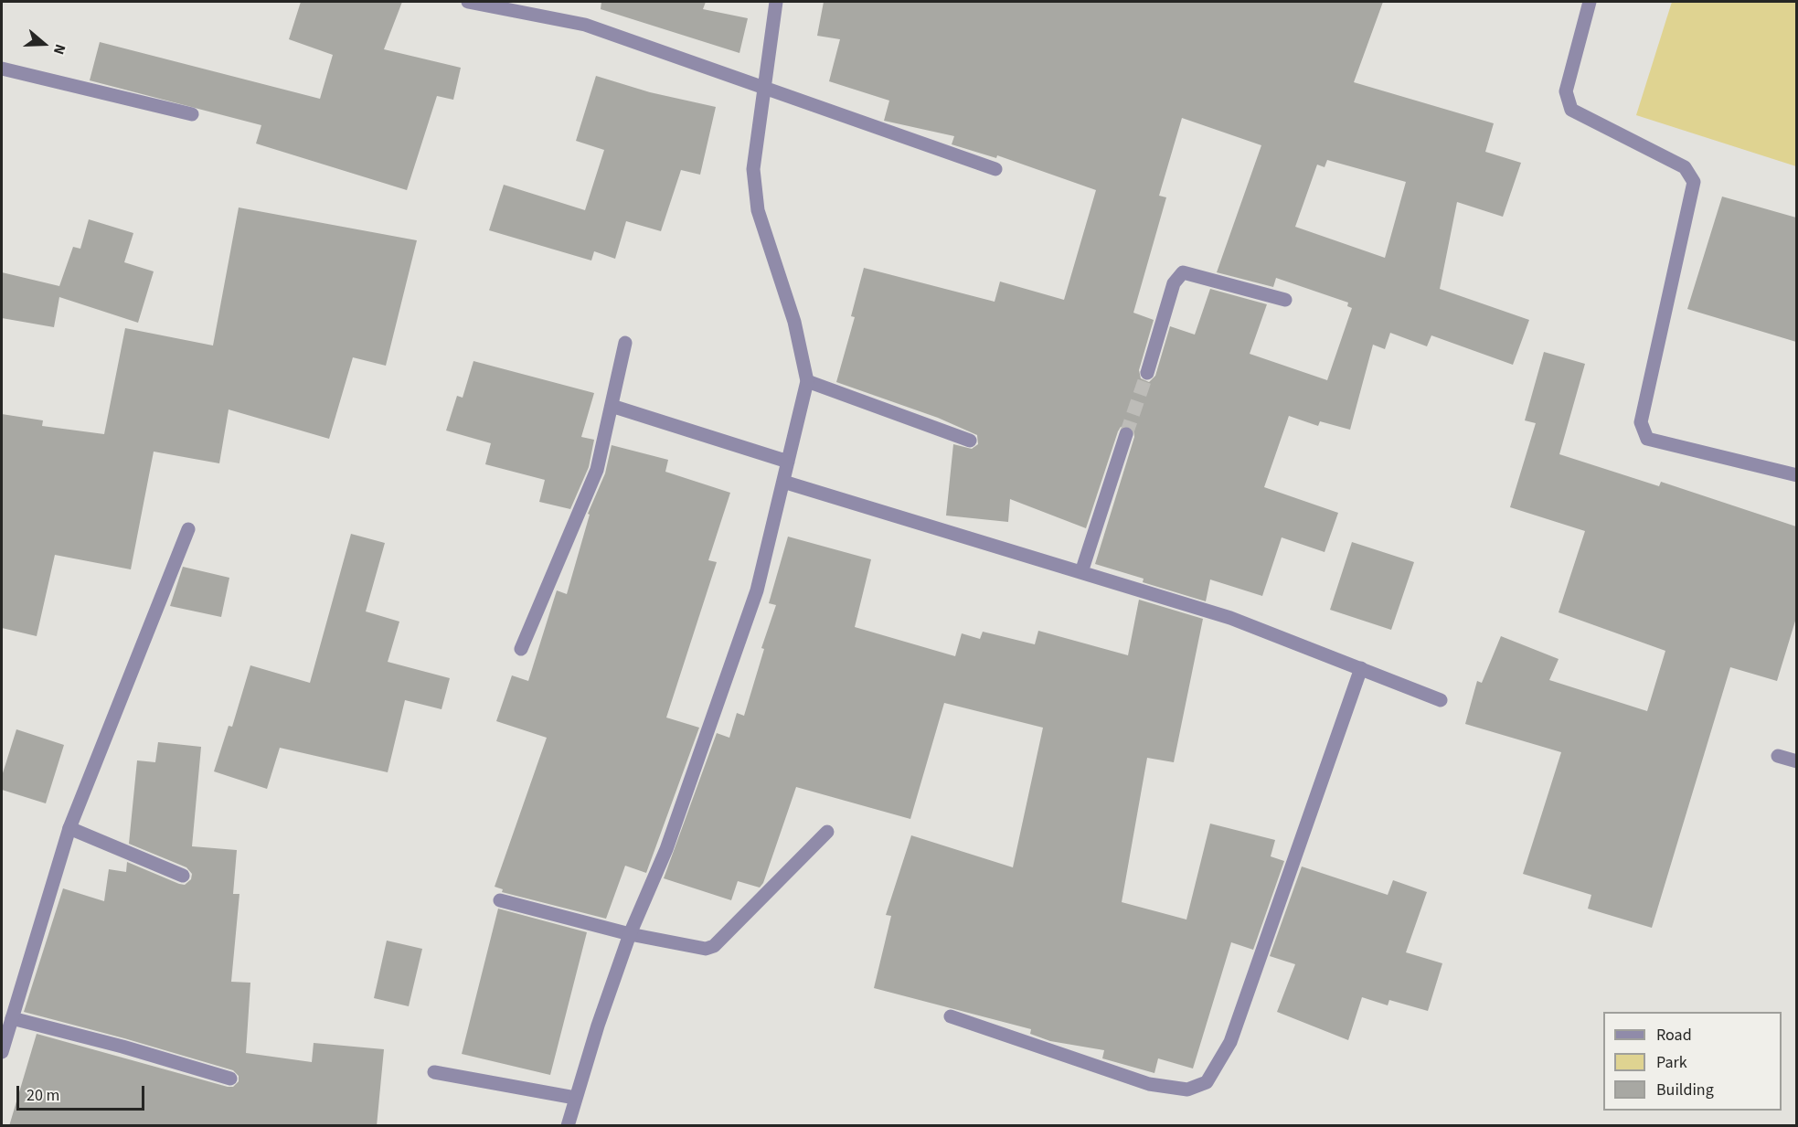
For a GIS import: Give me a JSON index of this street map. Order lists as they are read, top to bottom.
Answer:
{
  "legend": ["Road", "Park", "Building"],
  "scale_bar": "20 m",
  "north": "right"
}
